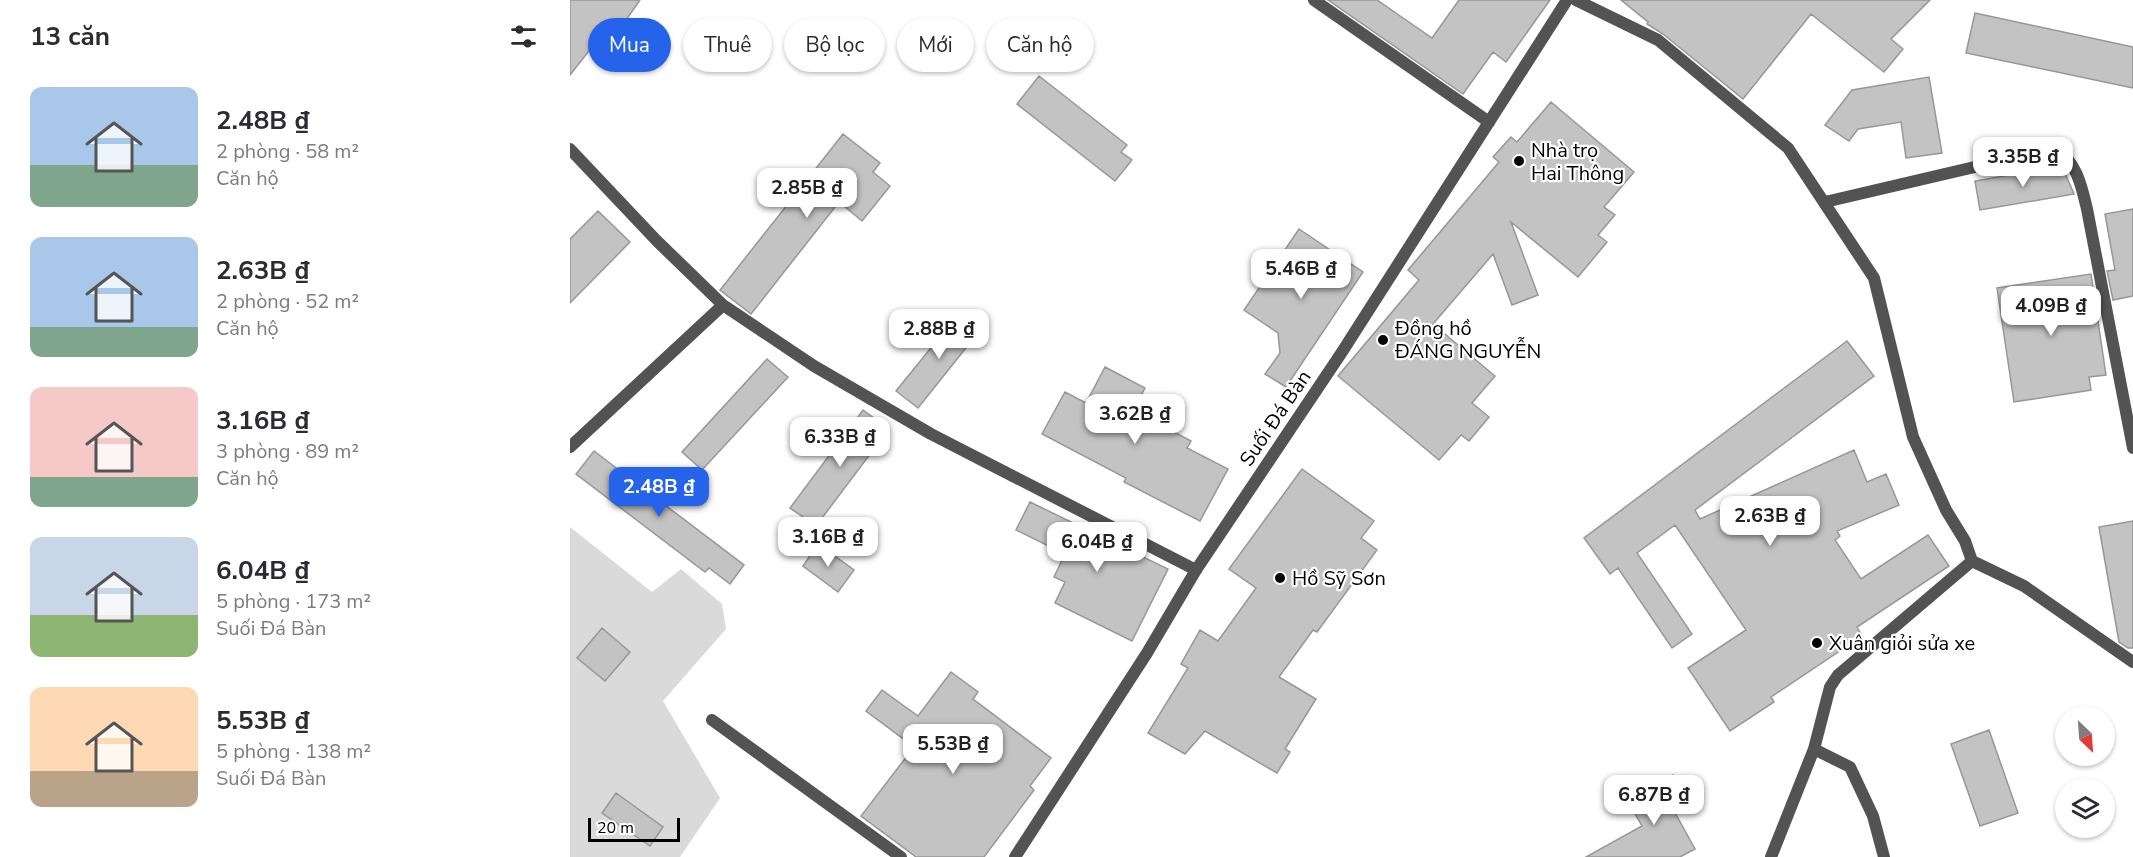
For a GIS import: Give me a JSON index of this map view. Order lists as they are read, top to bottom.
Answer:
{
  "streets": {
    "street": ["Suối Đá Bàn"]
  },
  "places": [
    "Nhà trọ Hai Thông",
    "Đồng hồ ĐÁNG NGUYỄN",
    "Hồ Sỹ Sơn",
    "Xuân giỏi sửa xe"
  ],
  "scale_bar": "20 m",
  "north": "bottom right",
  "page": {
    "heading": "13 căn",
    "chip": [
      "Mua",
      "Thuê",
      "Bộ lọc",
      "Mới",
      "Căn hộ"
    ],
    "list": [
      {
        "name": "2.48B ₫",
        "note": "2 phòng · 58 m² · Căn hộ"
      },
      {
        "name": "2.63B ₫",
        "note": "2 phòng · 52 m² · Căn hộ"
      },
      {
        "name": "3.16B ₫",
        "note": "3 phòng · 89 m² · Căn hộ"
      },
      {
        "name": "6.04B ₫",
        "note": "5 phòng · 173 m² · Suối Đá Bàn"
      },
      {
        "name": "5.53B ₫",
        "note": "5 phòng · 138 m² · Suối Đá Bàn"
      }
    ],
    "price": [
      "3.35B ₫",
      "2.85B ₫",
      "5.46B ₫",
      "4.09B ₫",
      "2.88B ₫",
      "3.62B ₫",
      "6.33B ₫",
      "2.48B ₫",
      "2.63B ₫",
      "3.16B ₫",
      "6.04B ₫",
      "5.53B ₫",
      "6.87B ₫"
    ],
    "scale": "20 m"
  }
}
